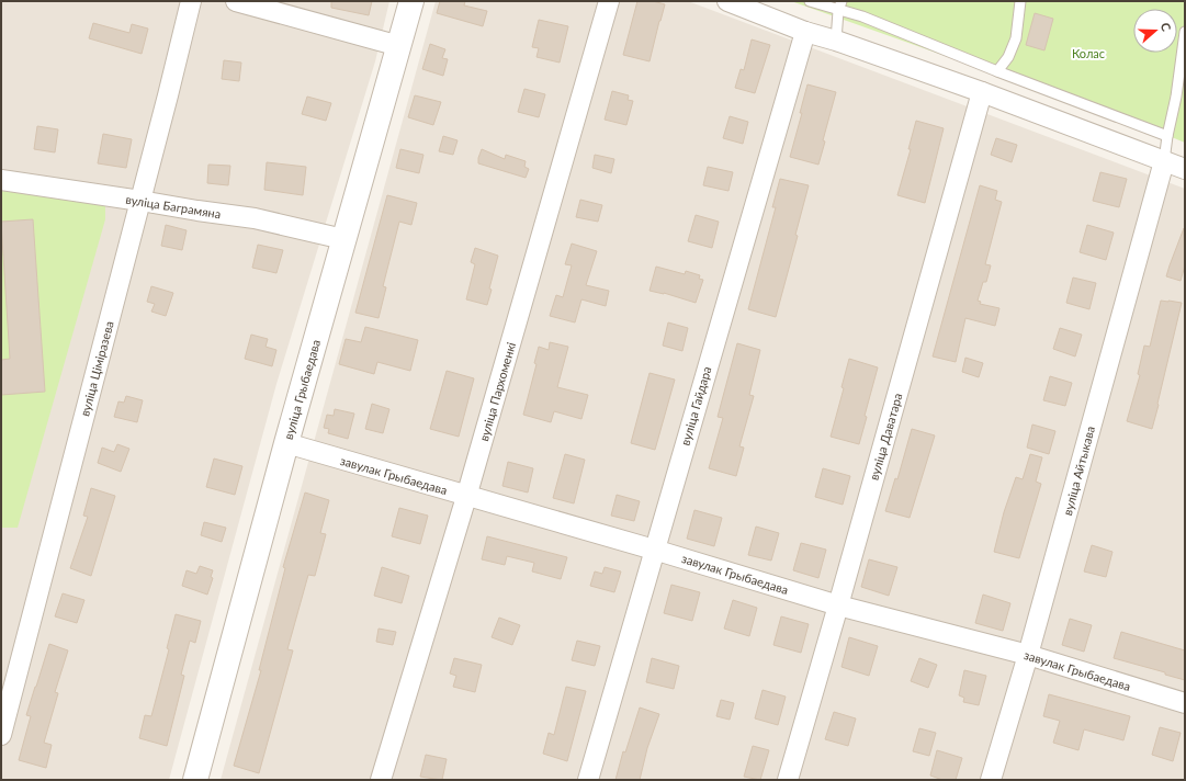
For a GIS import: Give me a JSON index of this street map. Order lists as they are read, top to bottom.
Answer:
{
  "streets": {
    "street": [
      "вуліца Баграмяна",
      "вуліца Ціміразева",
      "вуліца Грыбаедава",
      "вуліца Пархоменкі",
      "вуліца Гайдара",
      "вуліца Даватара",
      "вуліца Айтыкава",
      "завулак Грыбаедава"
    ]
  },
  "crossings": [
    ["вуліца Баграмяна", "вуліца Ціміразева"],
    ["вуліца Баграмяна", "вуліца Грыбаедава"],
    ["вуліца Грыбаедава", "завулак Грыбаедава"],
    ["вуліца Пархоменкі", "завулак Грыбаедава"],
    ["вуліца Гайдара", "завулак Грыбаедава"],
    ["вуліца Даватара", "завулак Грыбаедава"],
    ["вуліца Айтыкава", "завулак Грыбаедава"]
  ],
  "parks": ["Колас"],
  "north": "right"
}
